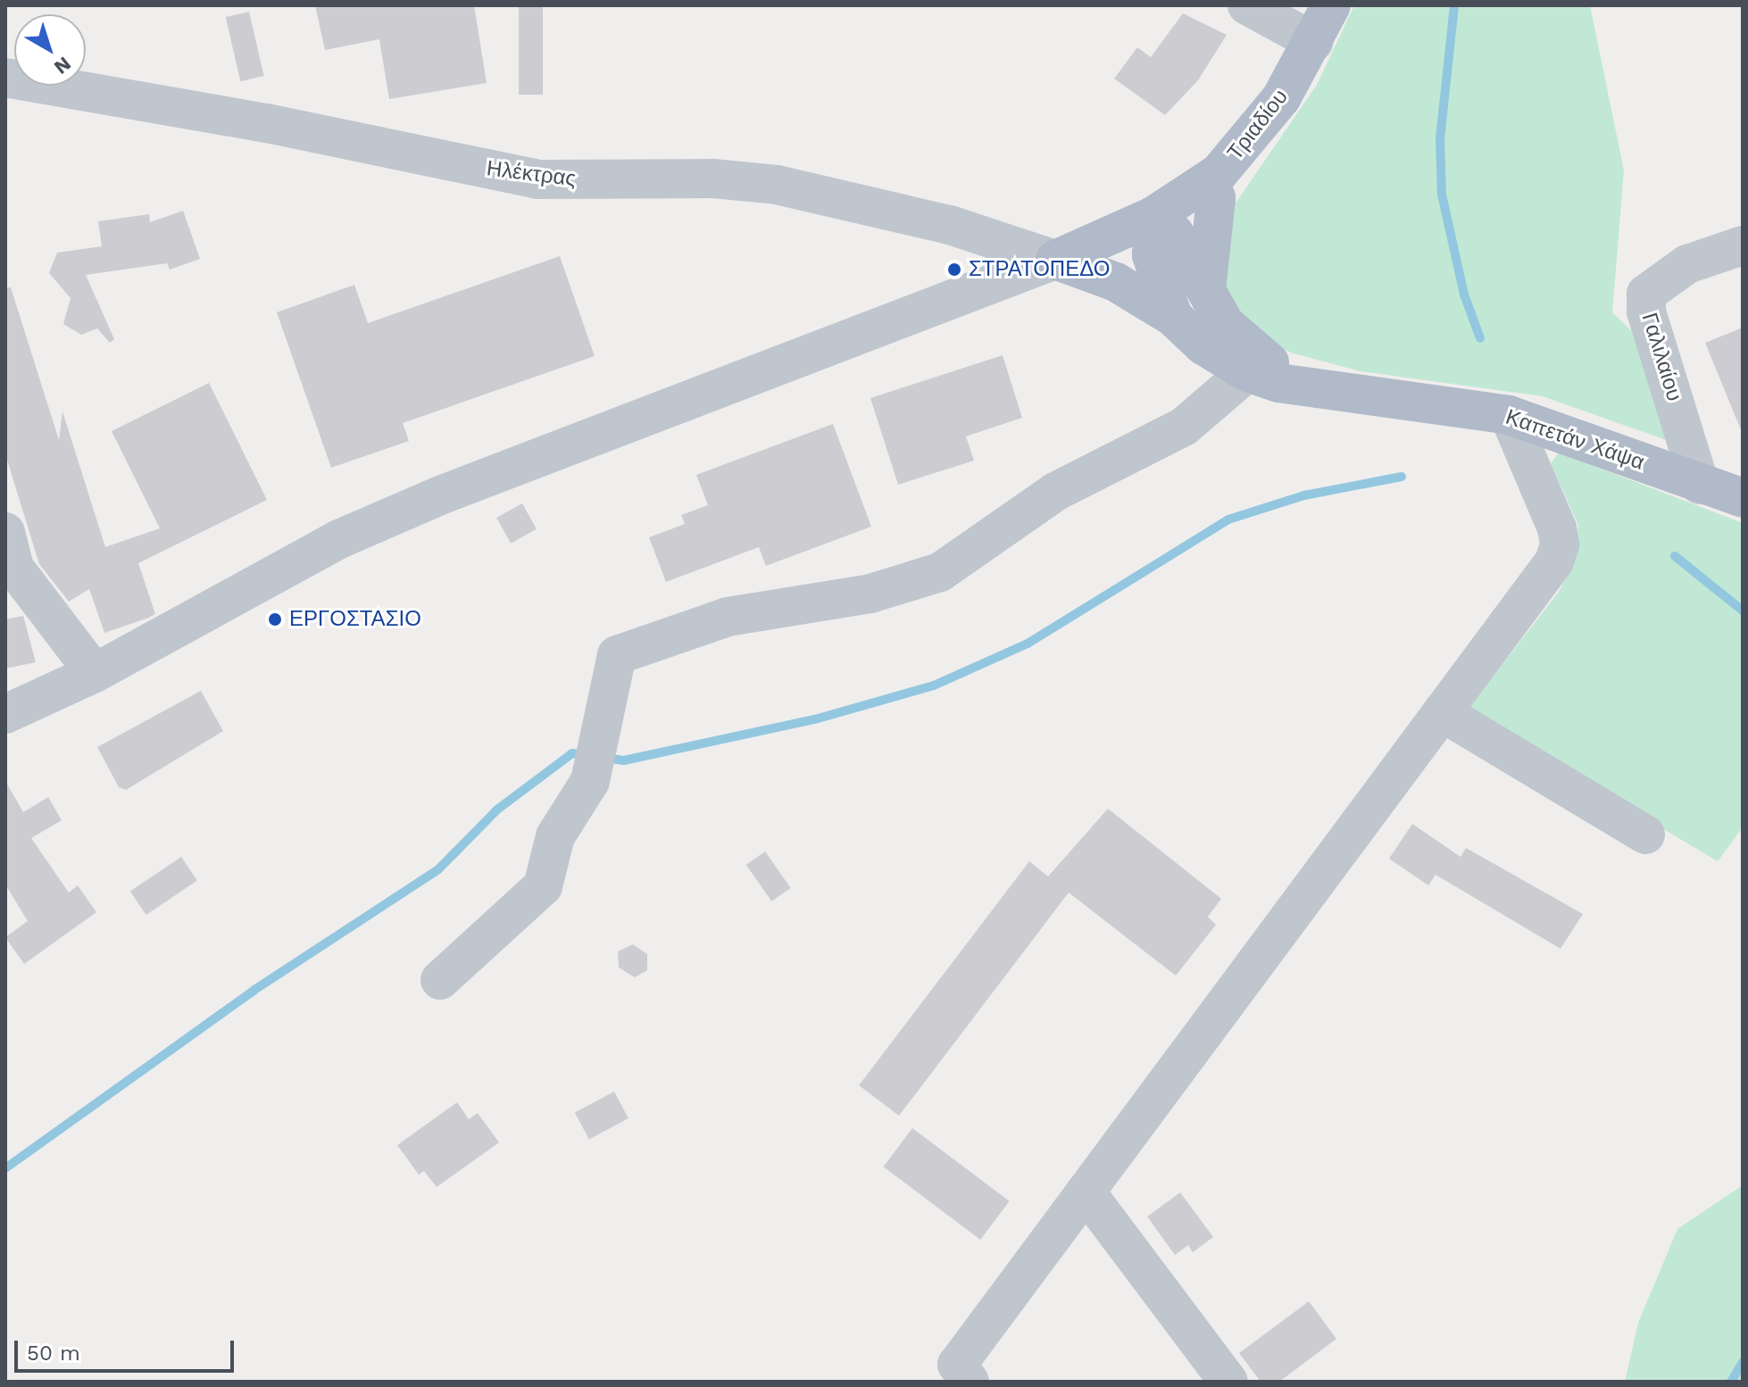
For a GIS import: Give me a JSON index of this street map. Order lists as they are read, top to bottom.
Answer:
{
  "streets": {
    "main road": ["Τριαδίου", "Καπετάν Χάψα"],
    "street": ["Ηλέκτρας", "Γαλιλαίου"]
  },
  "crossings": [
    ["Τριαδίου", "Ηλέκτρας"],
    ["Τριαδίου", "Καπετάν Χάψα"],
    ["Γαλιλαίου", "Καπετάν Χάψα"]
  ],
  "places": ["ΣΤΡΑΤΟΠΕΔΟ", "ΕΡΓΟΣΤΑΣΙΟ"],
  "scale_bar": "50 m",
  "north": "bottom right"
}
